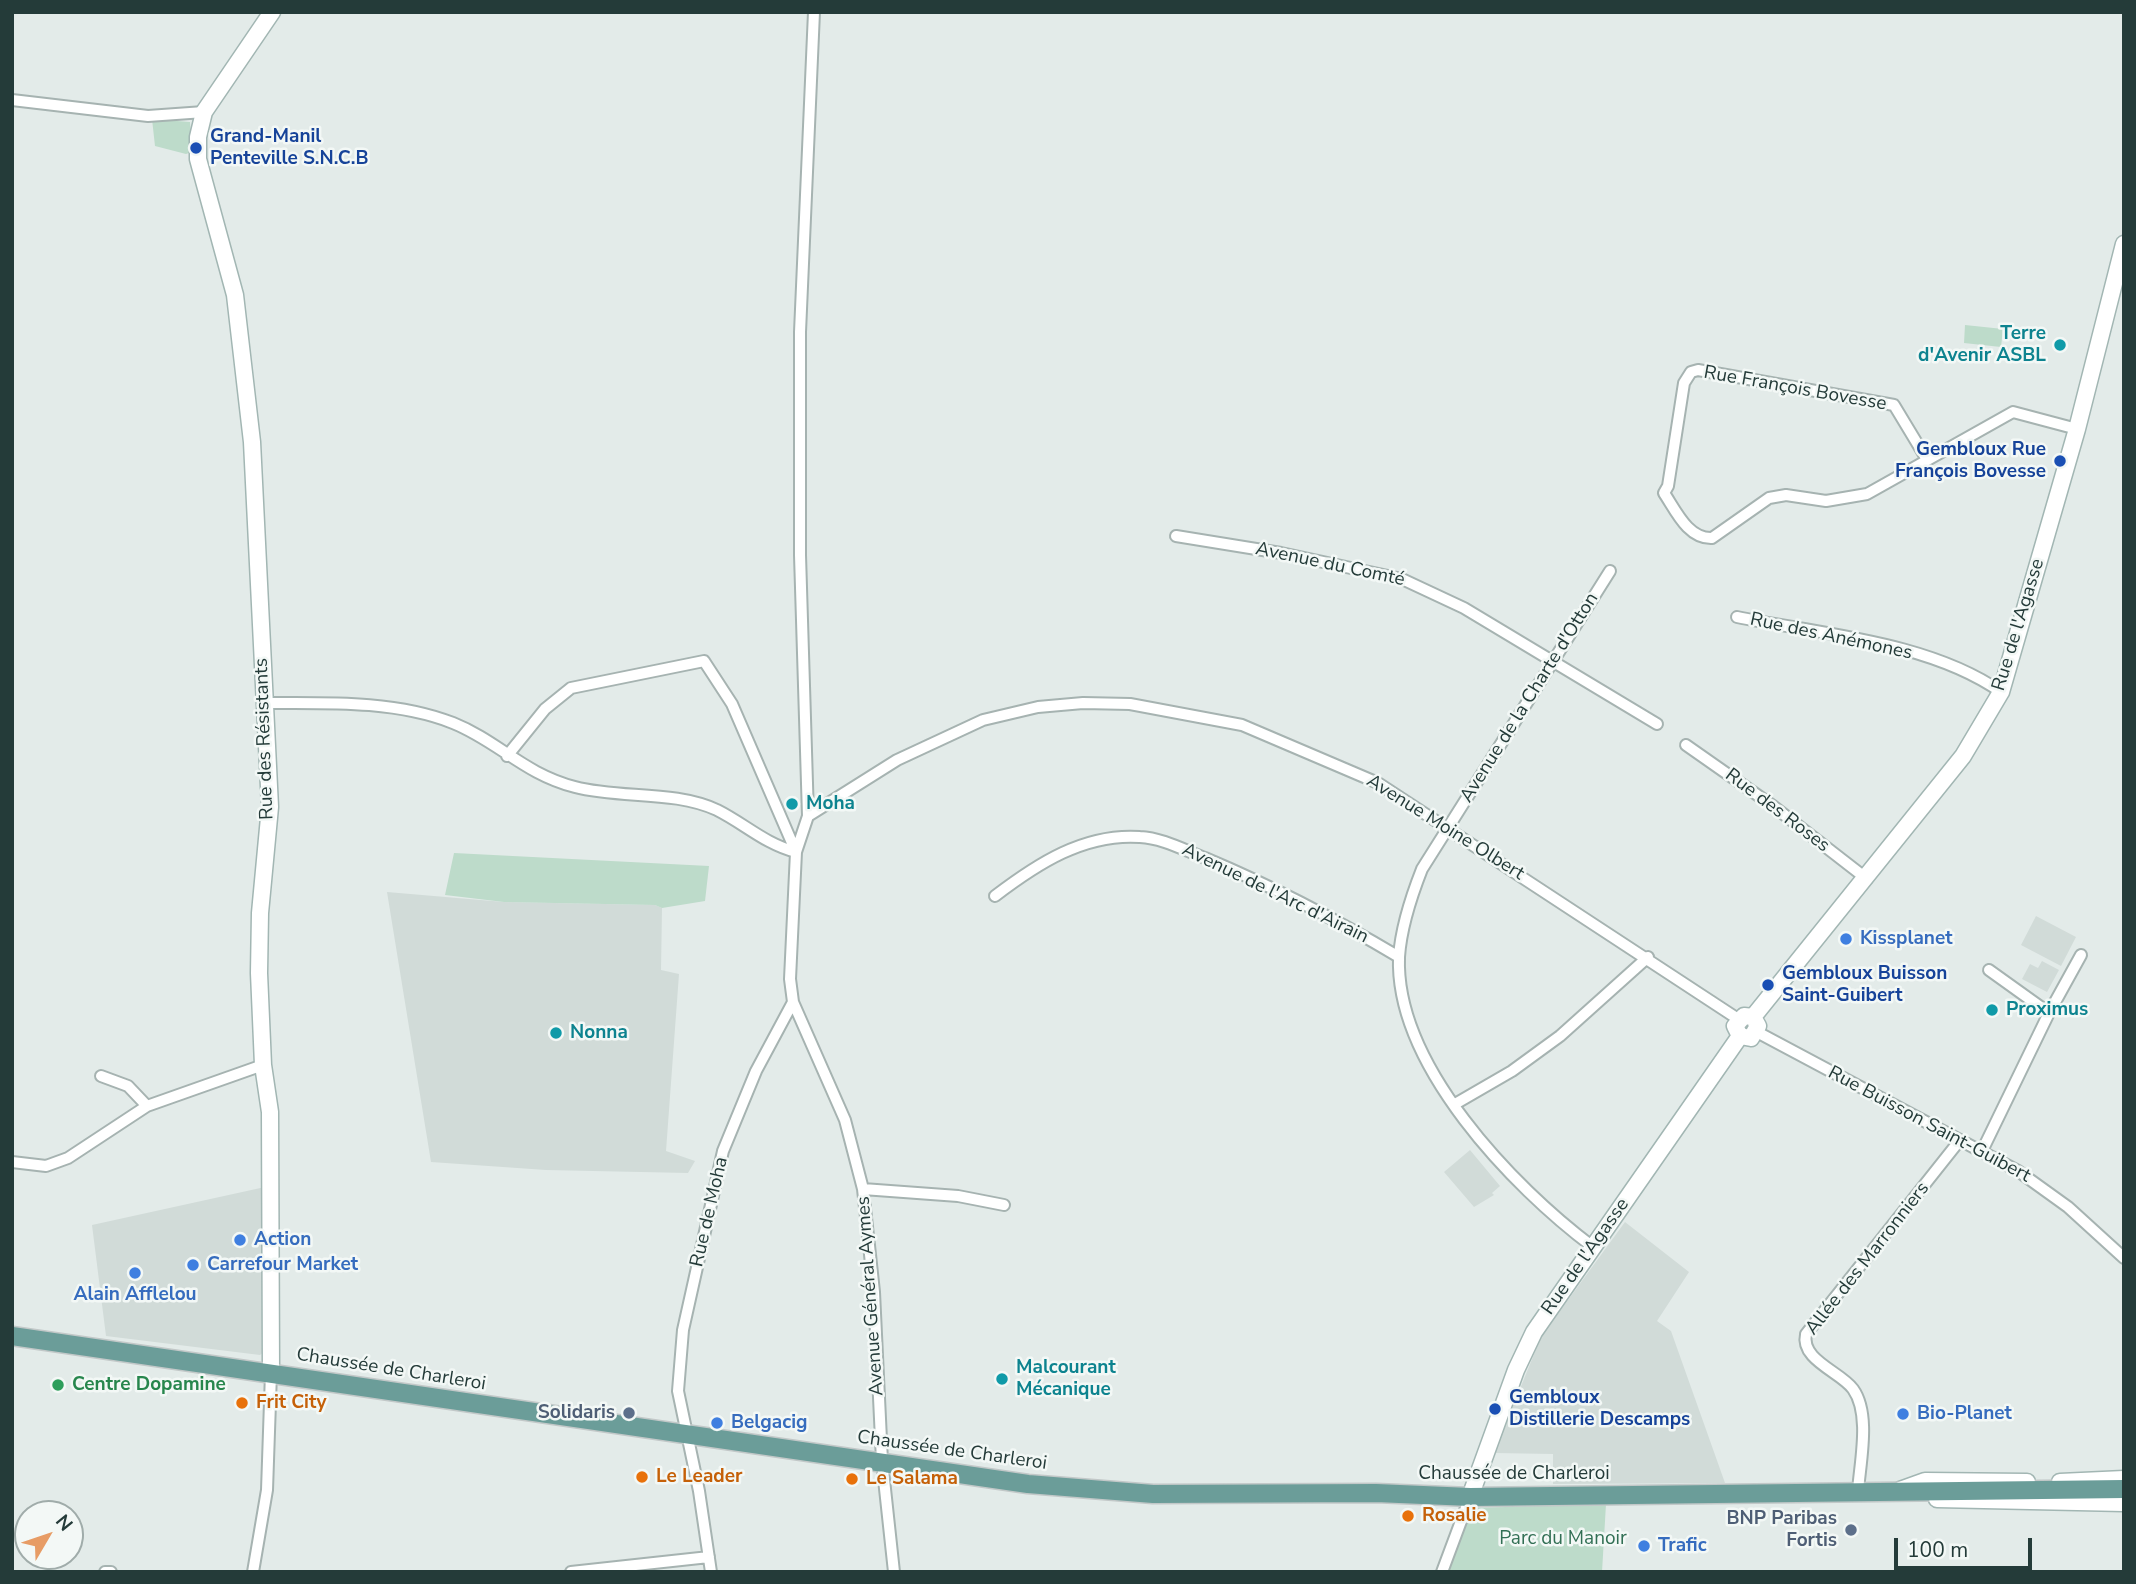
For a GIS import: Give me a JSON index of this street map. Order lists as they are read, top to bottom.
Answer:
{
  "streets": {
    "main road": ["Chaussée de Charleroi"],
    "street": [
      "Rue François Bovesse",
      "Avenue du Comté",
      "Rue de l'Agasse",
      "Rue des Anémones",
      "Avenue de la Charte d'Otton",
      "Rue des Résistants",
      "Rue des Roses",
      "Avenue Moine Olbert",
      "Avenue de l'Arc d'Airain",
      "Rue Buisson Saint-Guibert",
      "Rue de Moha",
      "Allée des Marronniers",
      "Avenue Général Aymes"
    ]
  },
  "crossings": [
    ["Rue François Bovesse", "Rue de l'Agasse"],
    ["Avenue du Comté", "Avenue de la Charte d'Otton"],
    ["Rue de l'Agasse", "Rue des Anémones"],
    ["Rue de l'Agasse", "Avenue de la Charte d'Otton"],
    ["Rue de l'Agasse", "Rue des Roses"],
    ["Rue de l'Agasse", "Avenue Moine Olbert"],
    ["Rue de l'Agasse", "Rue Buisson Saint-Guibert"],
    ["Rue de l'Agasse", "Chaussée de Charleroi"],
    ["Avenue de la Charte d'Otton", "Avenue Moine Olbert"],
    ["Avenue de la Charte d'Otton", "Avenue de l'Arc d'Airain"],
    ["Rue des Résistants", "Chaussée de Charleroi"],
    ["Avenue Moine Olbert", "Rue Buisson Saint-Guibert"],
    ["Rue Buisson Saint-Guibert", "Allée des Marronniers"],
    ["Rue de Moha", "Avenue Général Aymes"],
    ["Rue de Moha", "Chaussée de Charleroi"],
    ["Allée des Marronniers", "Chaussée de Charleroi"],
    ["Avenue Général Aymes", "Chaussée de Charleroi"]
  ],
  "parks": ["Parc du Manoir"],
  "places": [
    "Grand-Manil Penteville S.N.C.B",
    "Terre d'Avenir ASBL",
    "Gembloux Rue François Bovesse",
    "Moha",
    "Kissplanet",
    "Gembloux Buisson Saint-Guibert",
    "Proximus",
    "Nonna",
    "Action",
    "Carrefour Market",
    "Alain Afflelou",
    "Malcourant Mécanique",
    "Centre Dopamine",
    "Frit City",
    "Gembloux Distillerie Descamps",
    "Solidaris",
    "Bio-Planet",
    "Belgacig",
    "Le Leader",
    "Le Salama",
    "Rosalie",
    "BNP Paribas Fortis",
    "Trafic"
  ],
  "scale_bar": "100 m",
  "north": "top right"
}
